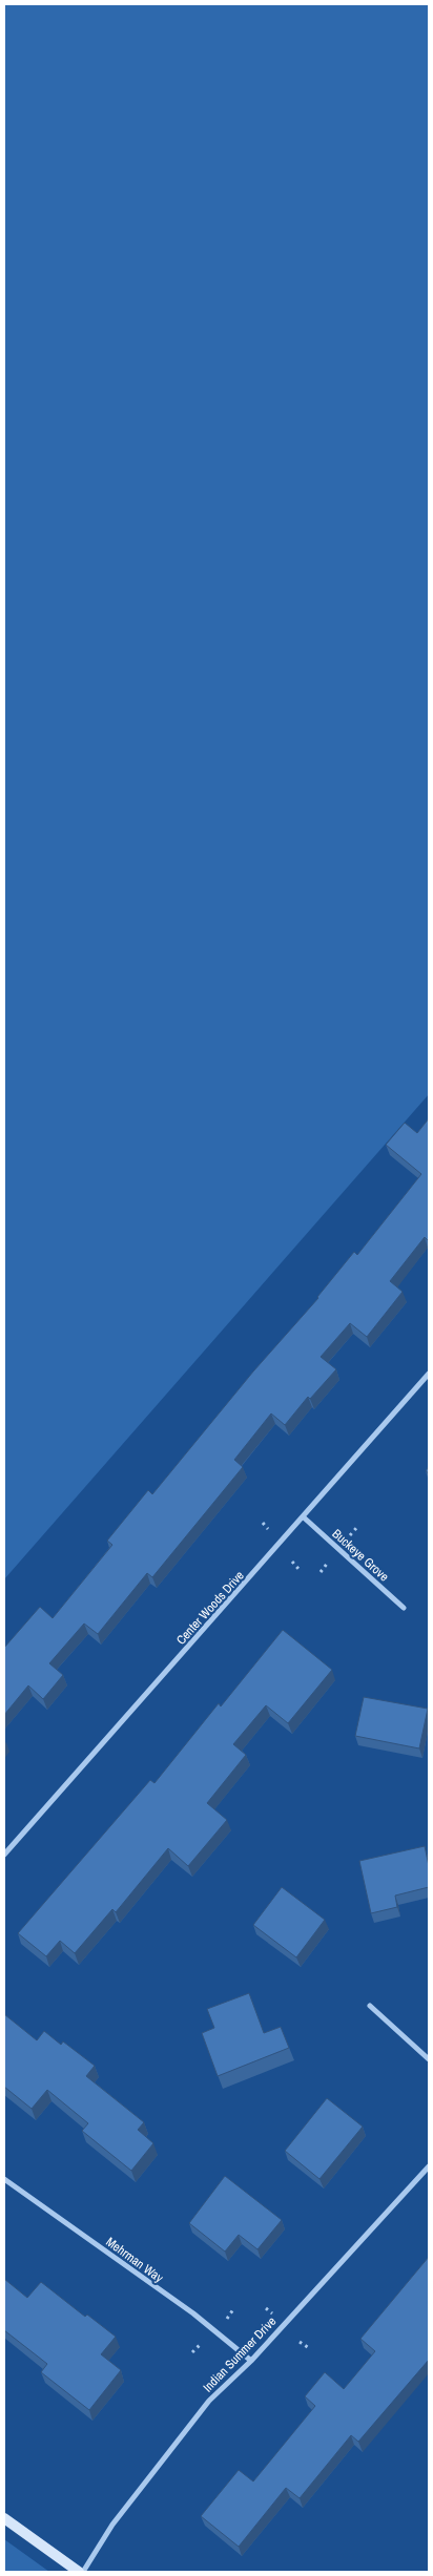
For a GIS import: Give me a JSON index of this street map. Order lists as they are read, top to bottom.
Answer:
{
  "streets": {
    "street": [
      "Buckeye Grove",
      "Center Woods Drive",
      "Mehrman Way",
      "Indian Summer Drive"
    ]
  },
  "crossings": [
    ["Buckeye Grove", "Center Woods Drive"],
    ["Mehrman Way", "Indian Summer Drive"]
  ]
}
